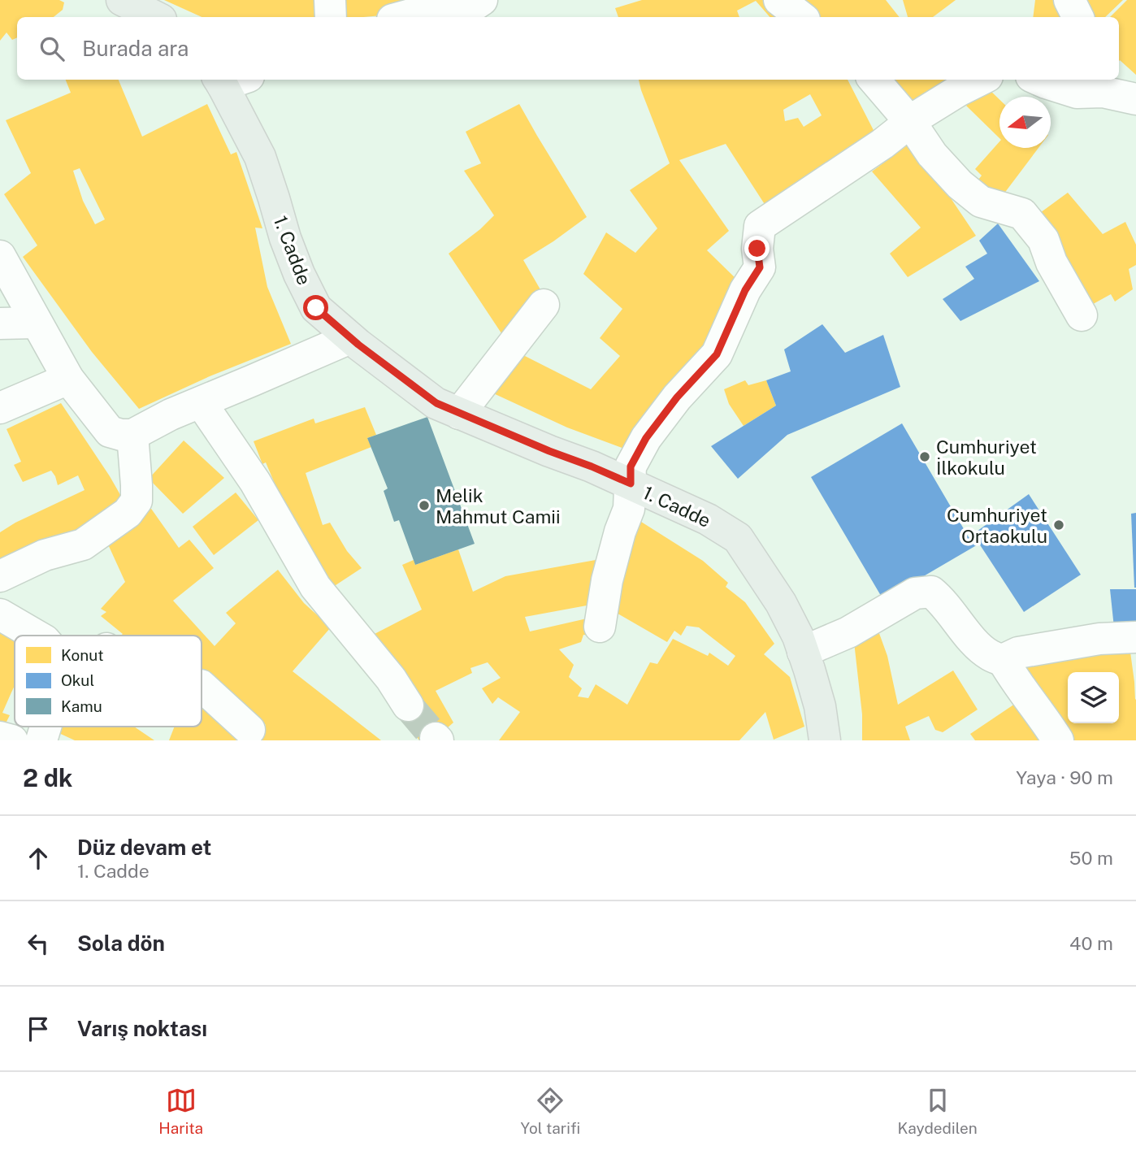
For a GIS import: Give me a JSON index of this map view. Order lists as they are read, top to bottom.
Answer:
{
  "streets": {
    "main road": ["1. Cadde"]
  },
  "places": ["Cumhuriyet İlkokulu", "Melik Mahmut Camii", "Cumhuriyet Ortaokulu"],
  "legend": ["Konut", "Okul", "Kamu"],
  "north": "left",
  "page": {
    "search": "Burada ara",
    "heading": ["2 dk", "Yaya · 90 m"],
    "list": [
      ["Düz devam et", "1. Cadde", "50 m"],
      ["Sola dön", "40 m"],
      "Varış noktası"
    ],
    "nav": ["Harita", "Yol tarifi", "Kaydedilen"]
  }
}
